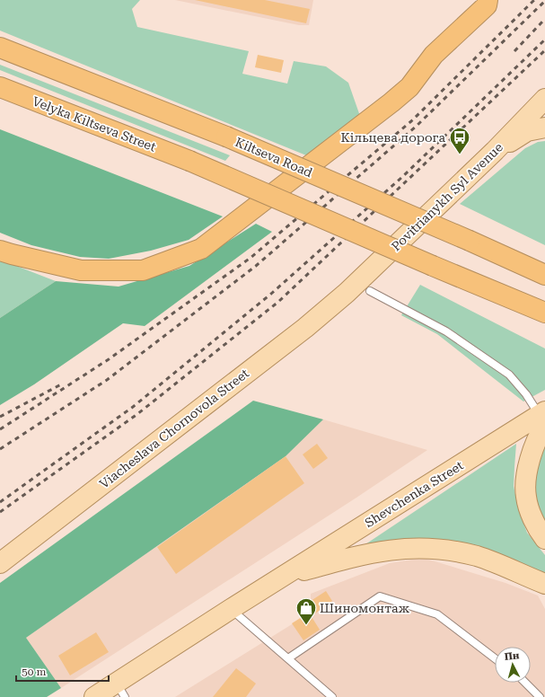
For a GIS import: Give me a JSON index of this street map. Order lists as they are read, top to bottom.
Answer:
{
  "streets": {
    "highway": ["Velyka Kiltseva Street", "Kiltseva Road"],
    "main road": ["Povitrianykh Syl Avenue", "Viacheslava Chornovola Street", "Shevchenka Street"]
  },
  "crossings": [
    ["Povitrianykh Syl Avenue", "Viacheslava Chornovola Street"]
  ],
  "places": {
    "bus stop": ["Кільцева дорога"],
    "shop": ["Шиномонтаж"]
  },
  "scale_bar": "50 m",
  "north": "top"
}
